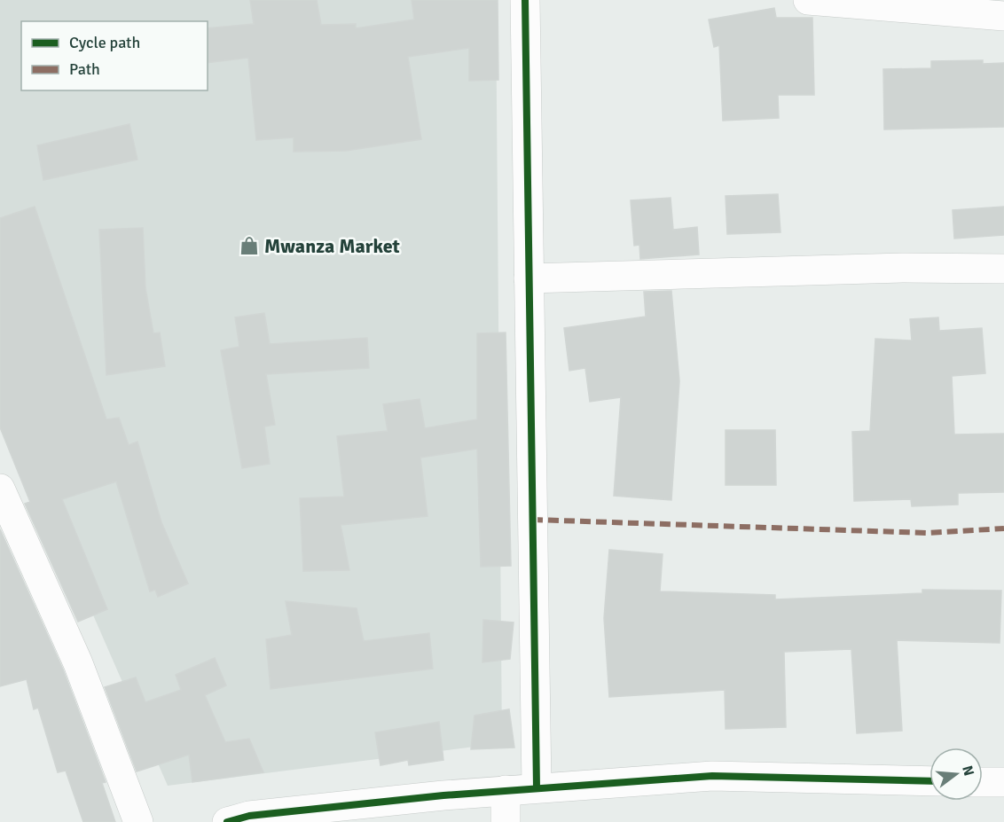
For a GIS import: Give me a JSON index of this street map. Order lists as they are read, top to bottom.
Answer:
{
  "places": {
    "shop": ["Mwanza Market"]
  },
  "legend": ["Cycle path", "Path"],
  "north": "right"
}
